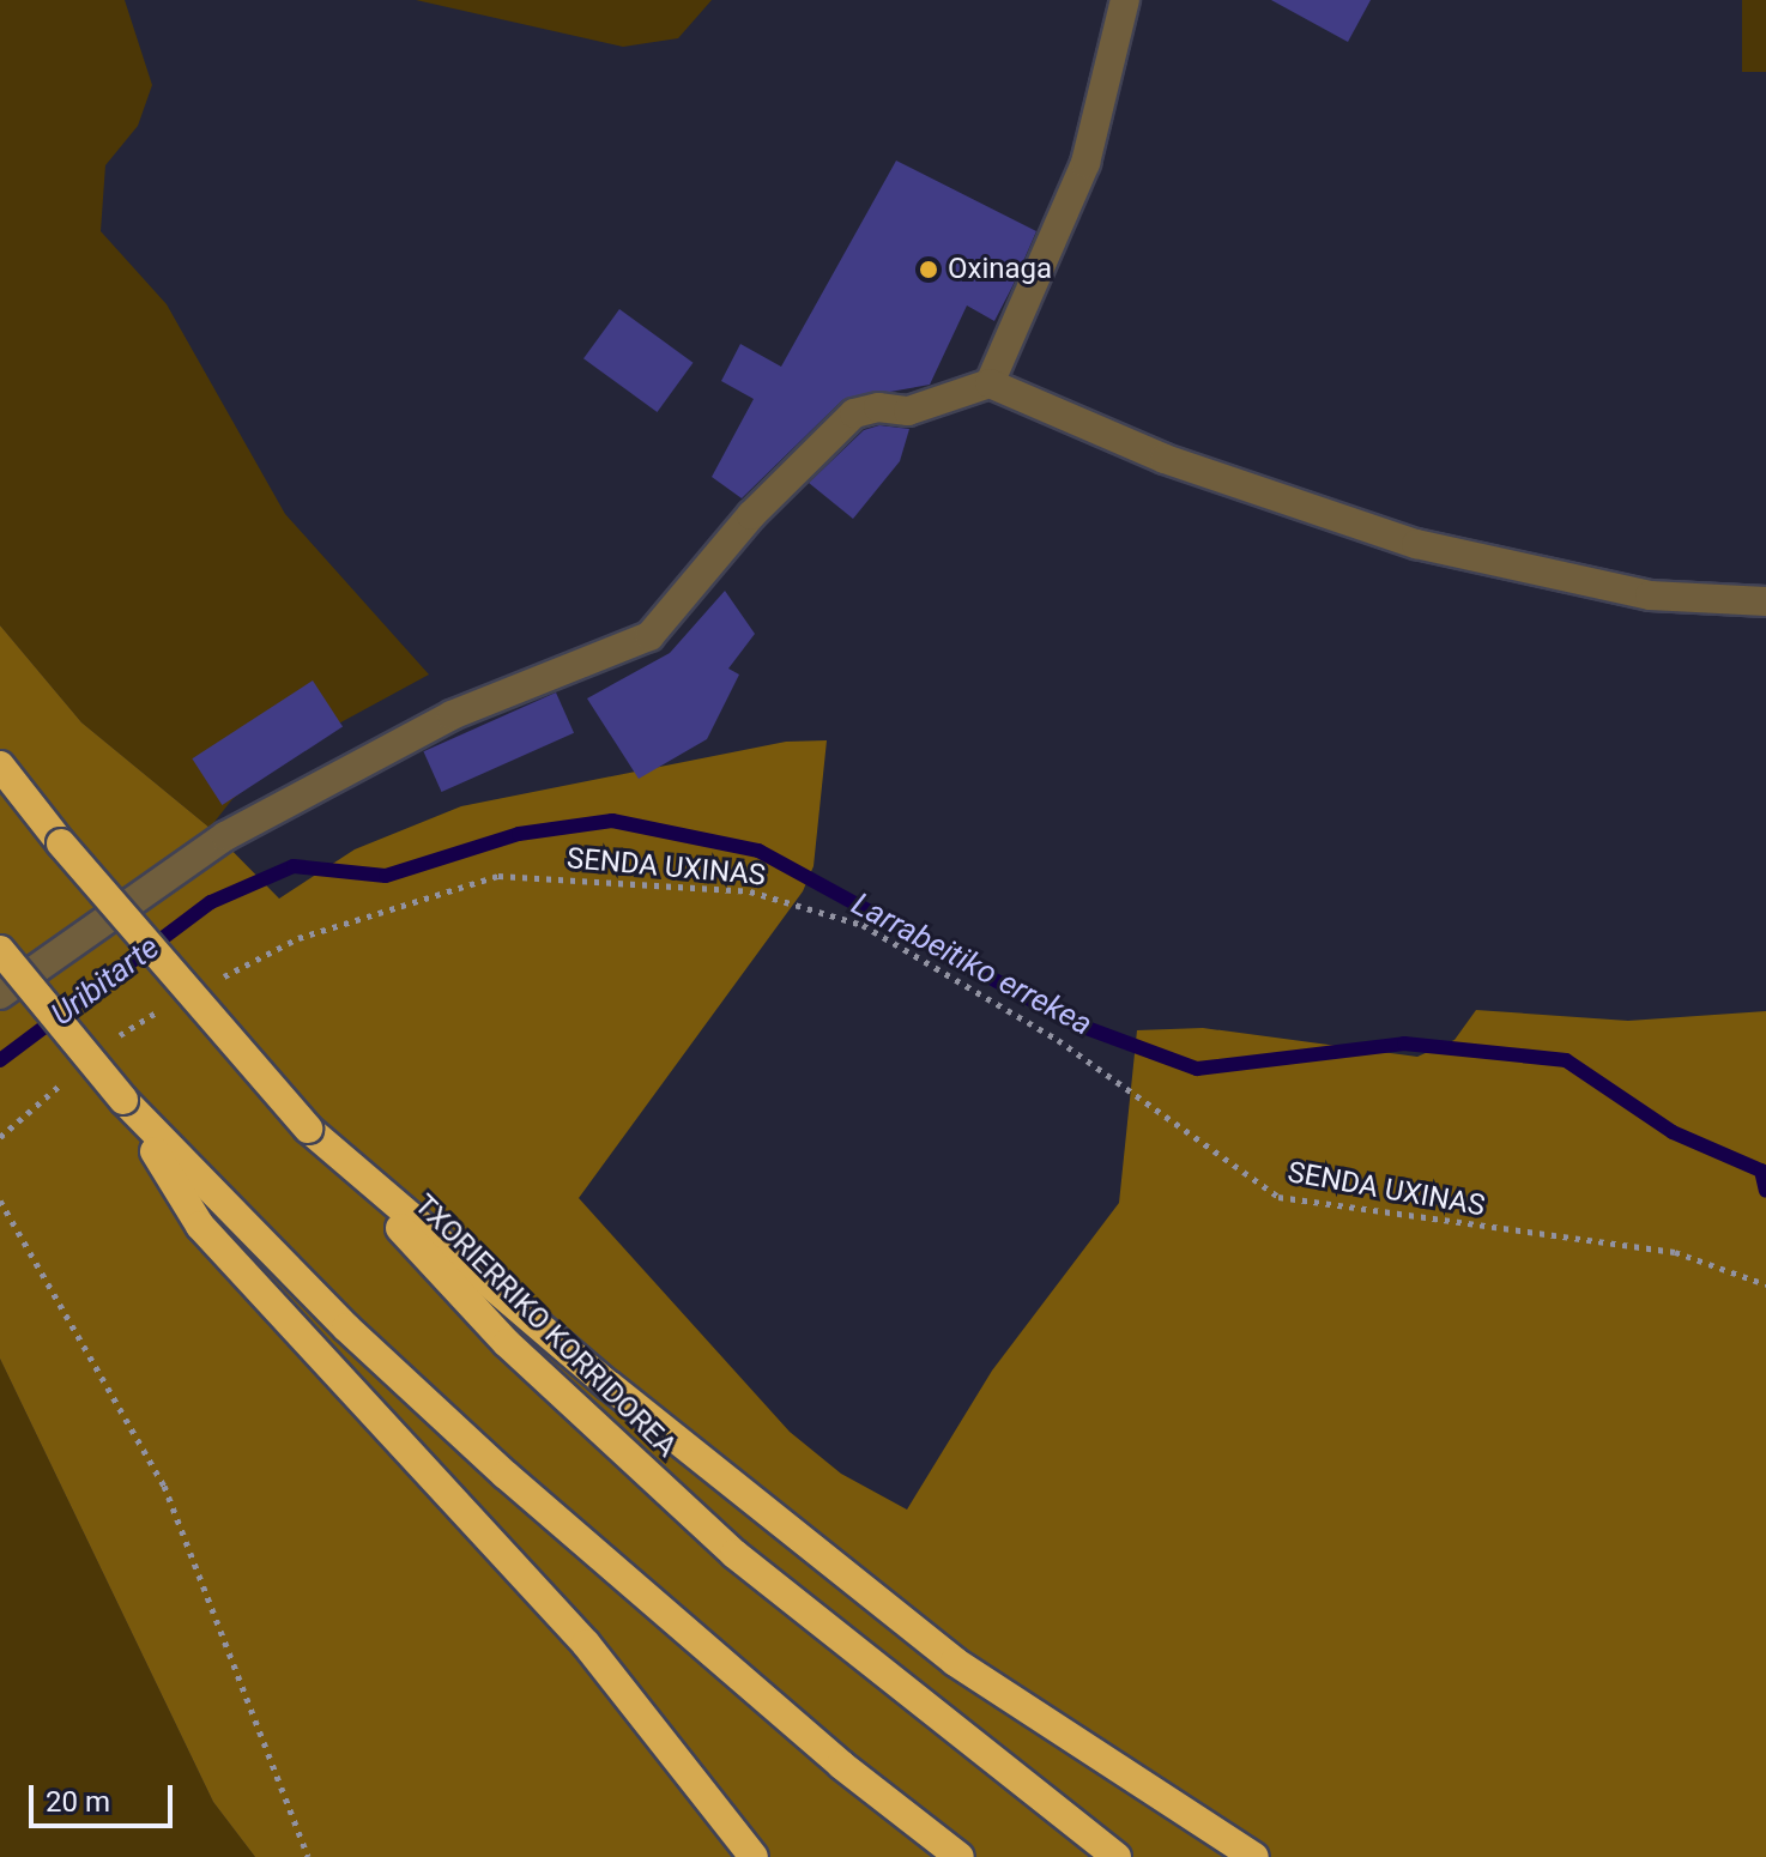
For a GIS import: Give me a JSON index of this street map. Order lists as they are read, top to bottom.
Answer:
{
  "streets": {
    "highway": ["TXORIERRIKO KORRIDOREA"],
    "path": ["SENDA UXINAS"]
  },
  "water": ["Larrabeitiko errekea", "Uribitarte"],
  "places": ["Oxinaga"],
  "scale_bar": "20 m"
}
